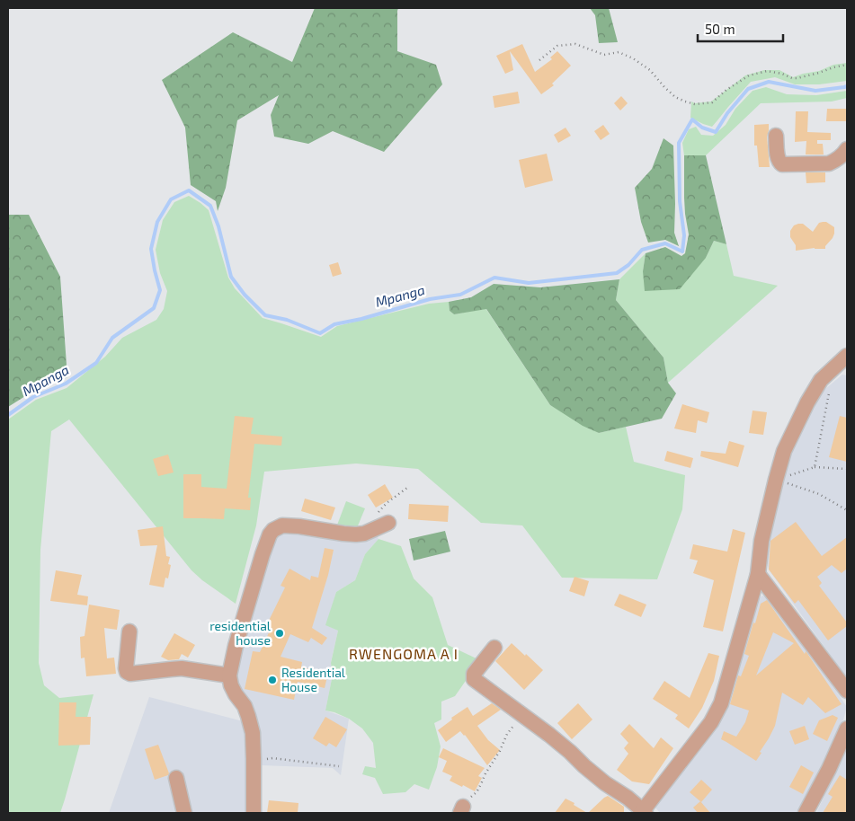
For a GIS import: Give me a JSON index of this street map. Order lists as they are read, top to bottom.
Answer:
{
  "districts": ["RWENGOMA A I"],
  "water": ["Mpanga"],
  "places": ["residential house", "Residential House"],
  "scale_bar": "50 m"
}
